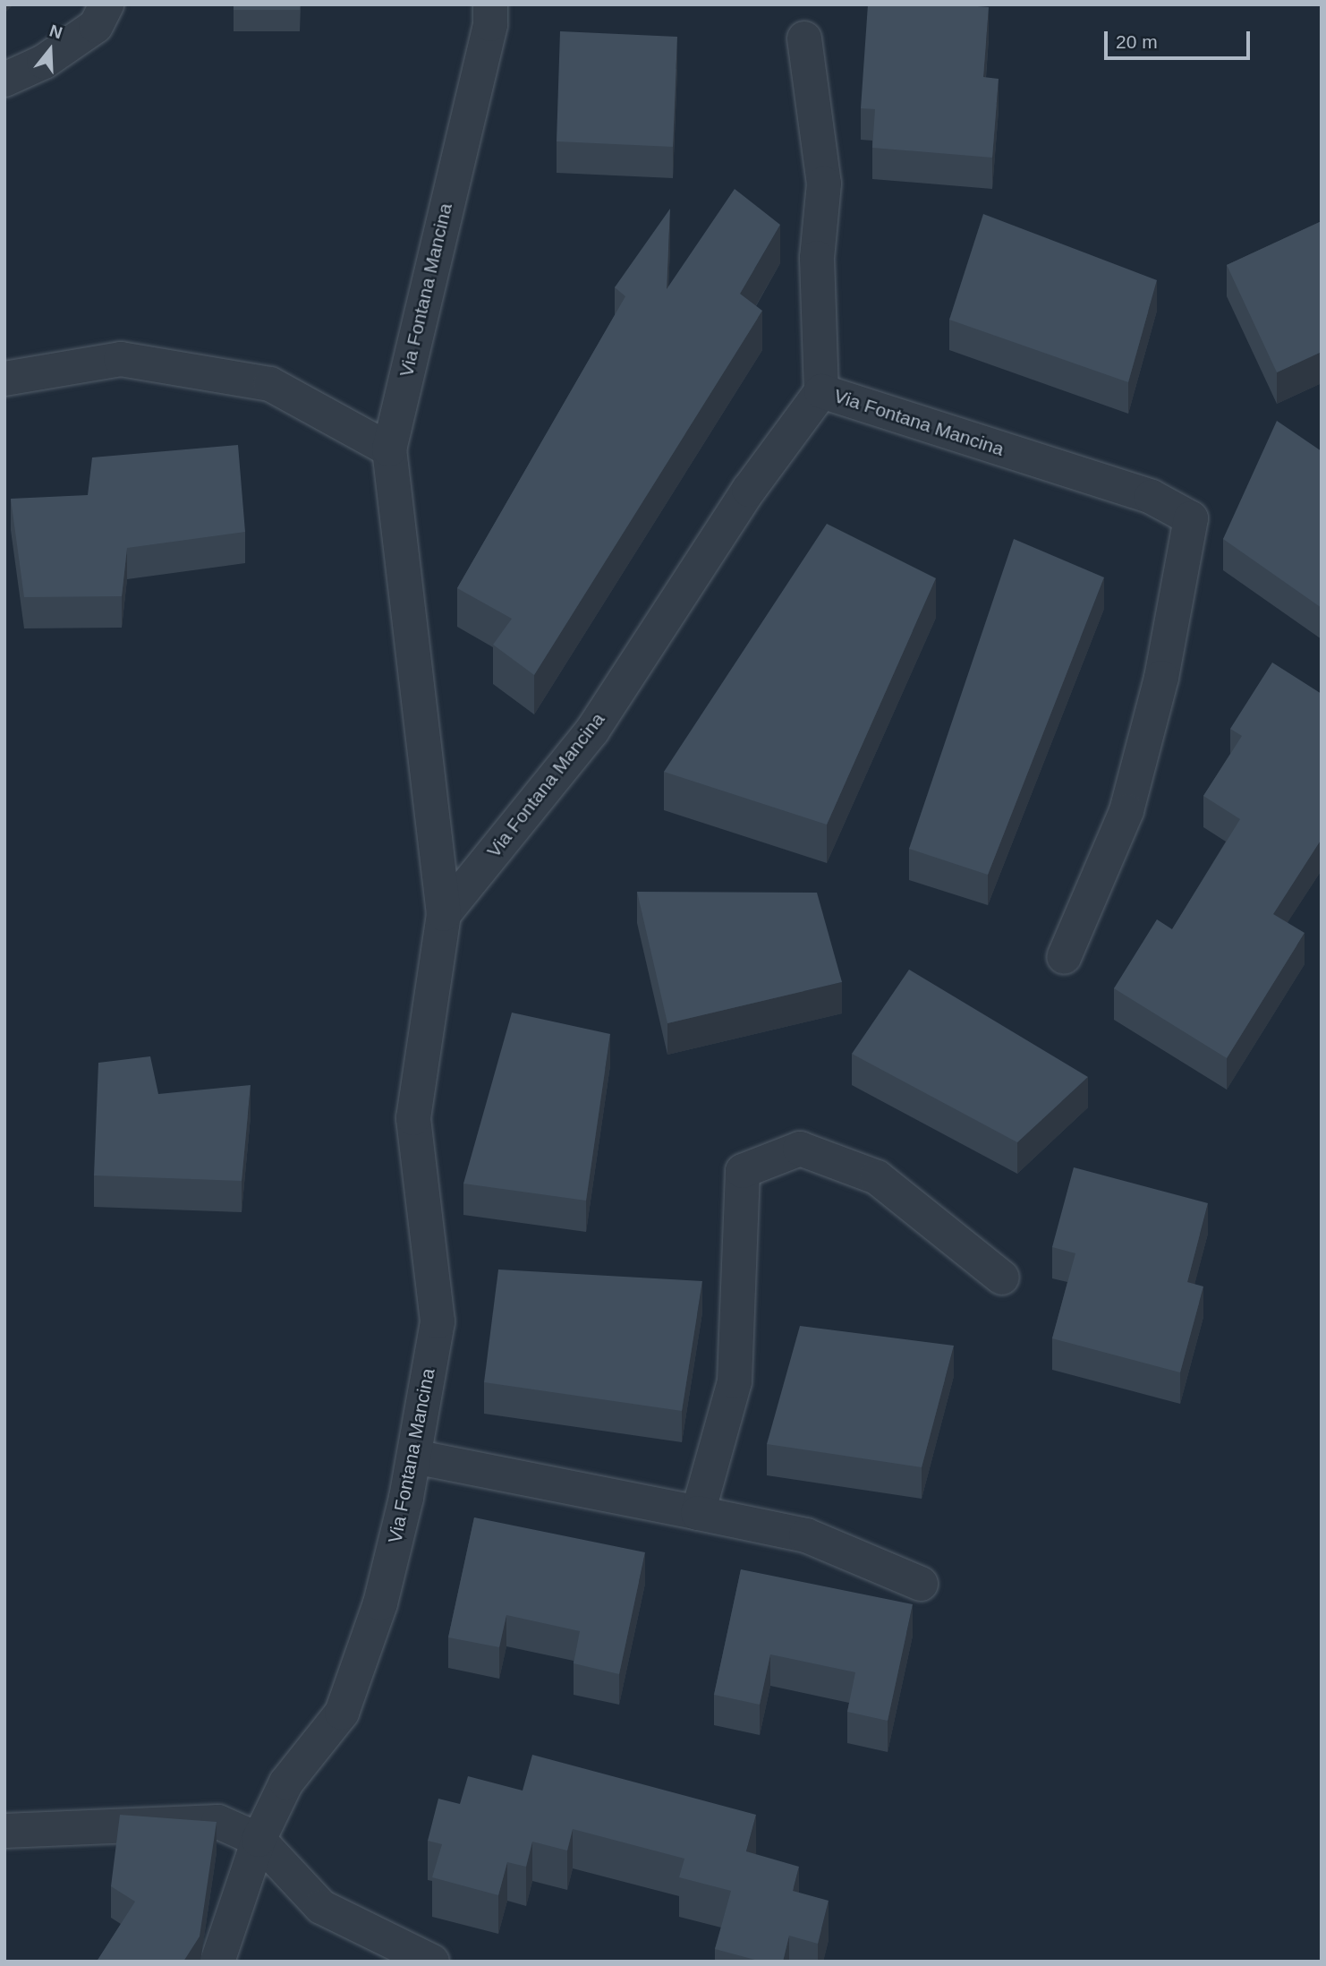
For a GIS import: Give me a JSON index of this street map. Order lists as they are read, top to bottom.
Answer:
{
  "streets": {
    "street": ["Via Fontana Mancina"]
  },
  "scale_bar": "20 m",
  "north": "top"
}
